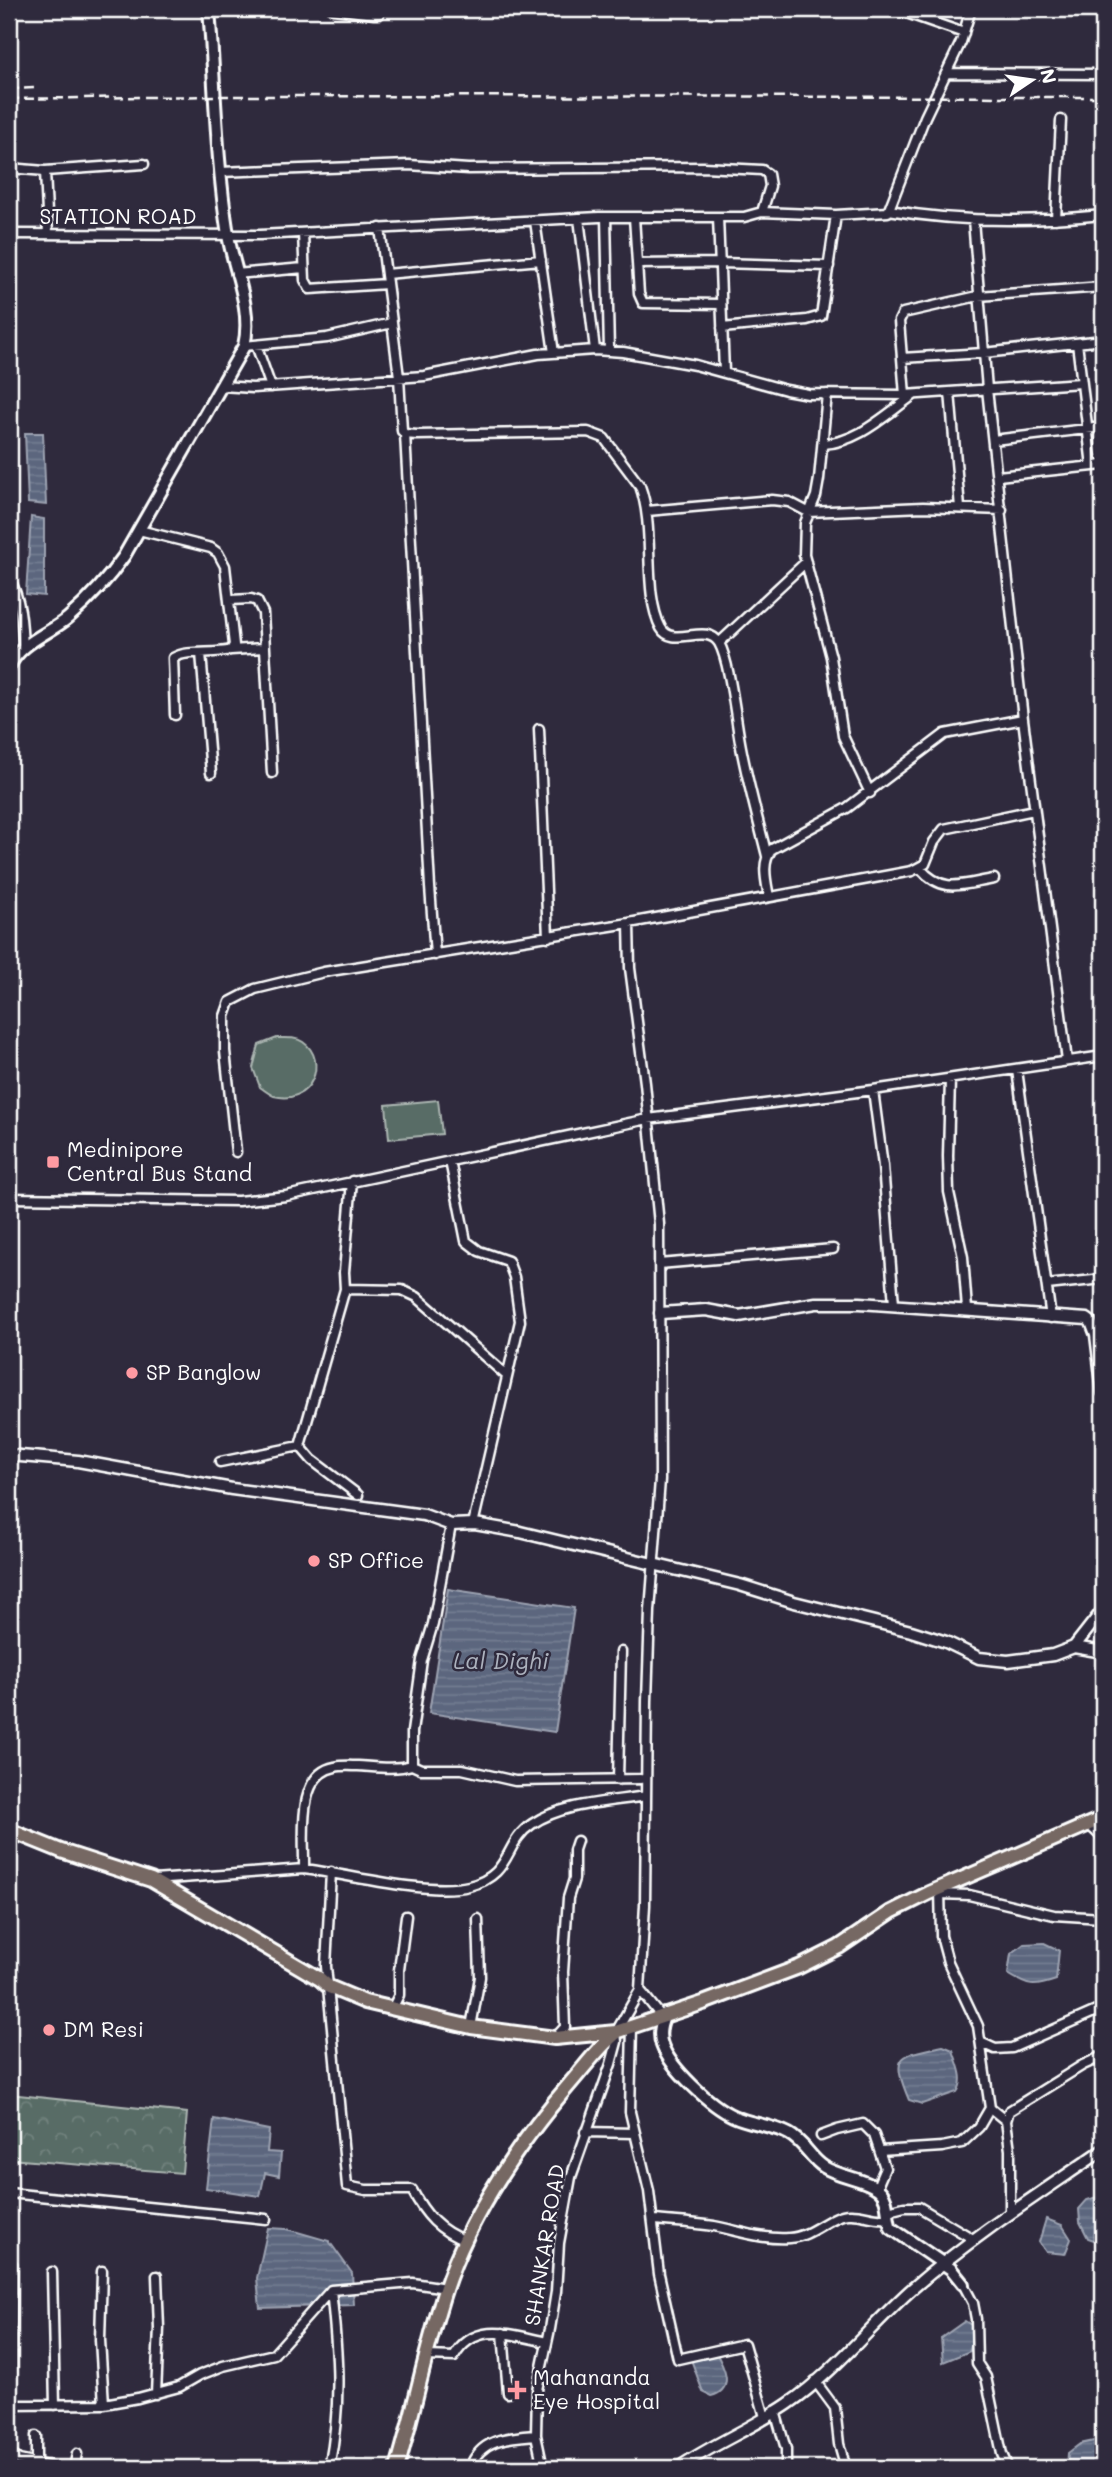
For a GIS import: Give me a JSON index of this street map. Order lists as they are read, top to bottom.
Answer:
{
  "streets": {
    "street": ["STATION ROAD", "SHANKAR ROAD"]
  },
  "water": ["Lal Dighi"],
  "places": {
    "transit": ["Medinipore Central Bus Stand"],
    "other": ["SP Banglow", "SP Office", "DM Resi"],
    "health": ["Mahananda Eye Hospital"]
  },
  "north": "right"
}
